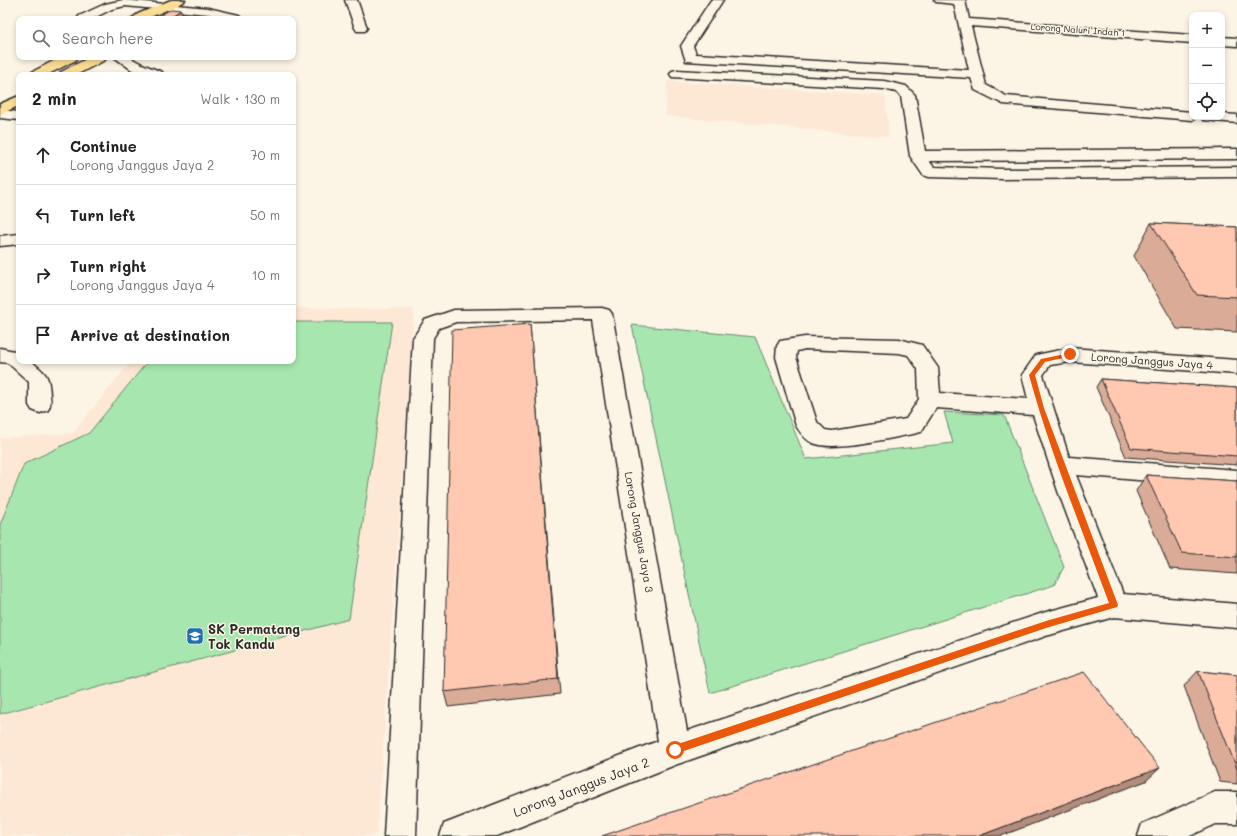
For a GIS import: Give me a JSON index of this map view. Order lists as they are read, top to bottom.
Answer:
{
  "streets": {
    "street": [
      "Lorong Naluri Indah 1",
      "Lorong Janggus Jaya 4",
      "Lorong Janggus Jaya 3",
      "Lorong Janggus Jaya 2"
    ]
  },
  "crossings": [
    ["Lorong Janggus Jaya 3", "Lorong Janggus Jaya 2"]
  ],
  "places": {
    "school or university": ["SK Permatang Tok Kandu"]
  },
  "page": {
    "map_buttons": ["+", "−"],
    "search": "Search here",
    "heading": ["2 min", "Walk · 130 m"],
    "list": [
      ["Continue", "Lorong Janggus Jaya 2", "70 m"],
      ["Turn left", "50 m"],
      ["Turn right", "Lorong Janggus Jaya 4", "10 m"],
      "Arrive at destination"
    ]
  }
}
